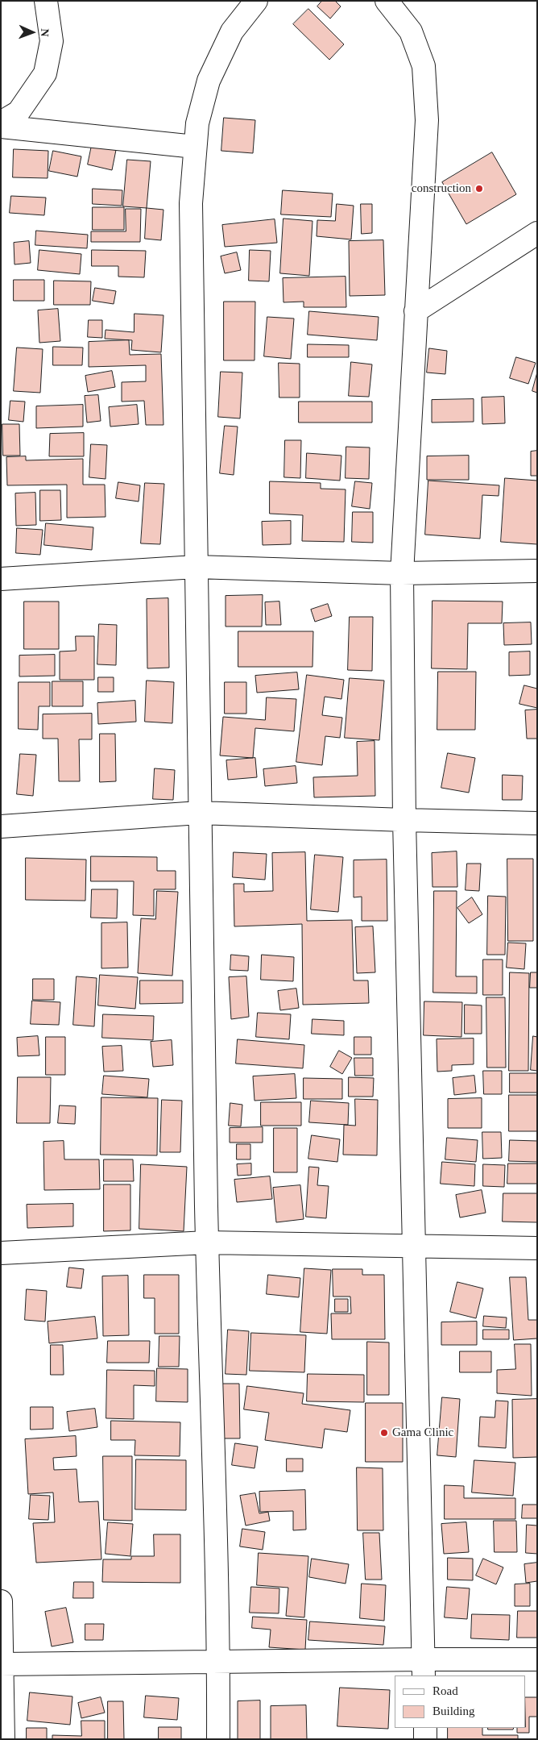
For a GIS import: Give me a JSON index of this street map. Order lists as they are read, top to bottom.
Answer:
{
  "places": ["construction", "Gama Clinic"],
  "legend": ["Road", "Building"],
  "north": "right"
}
